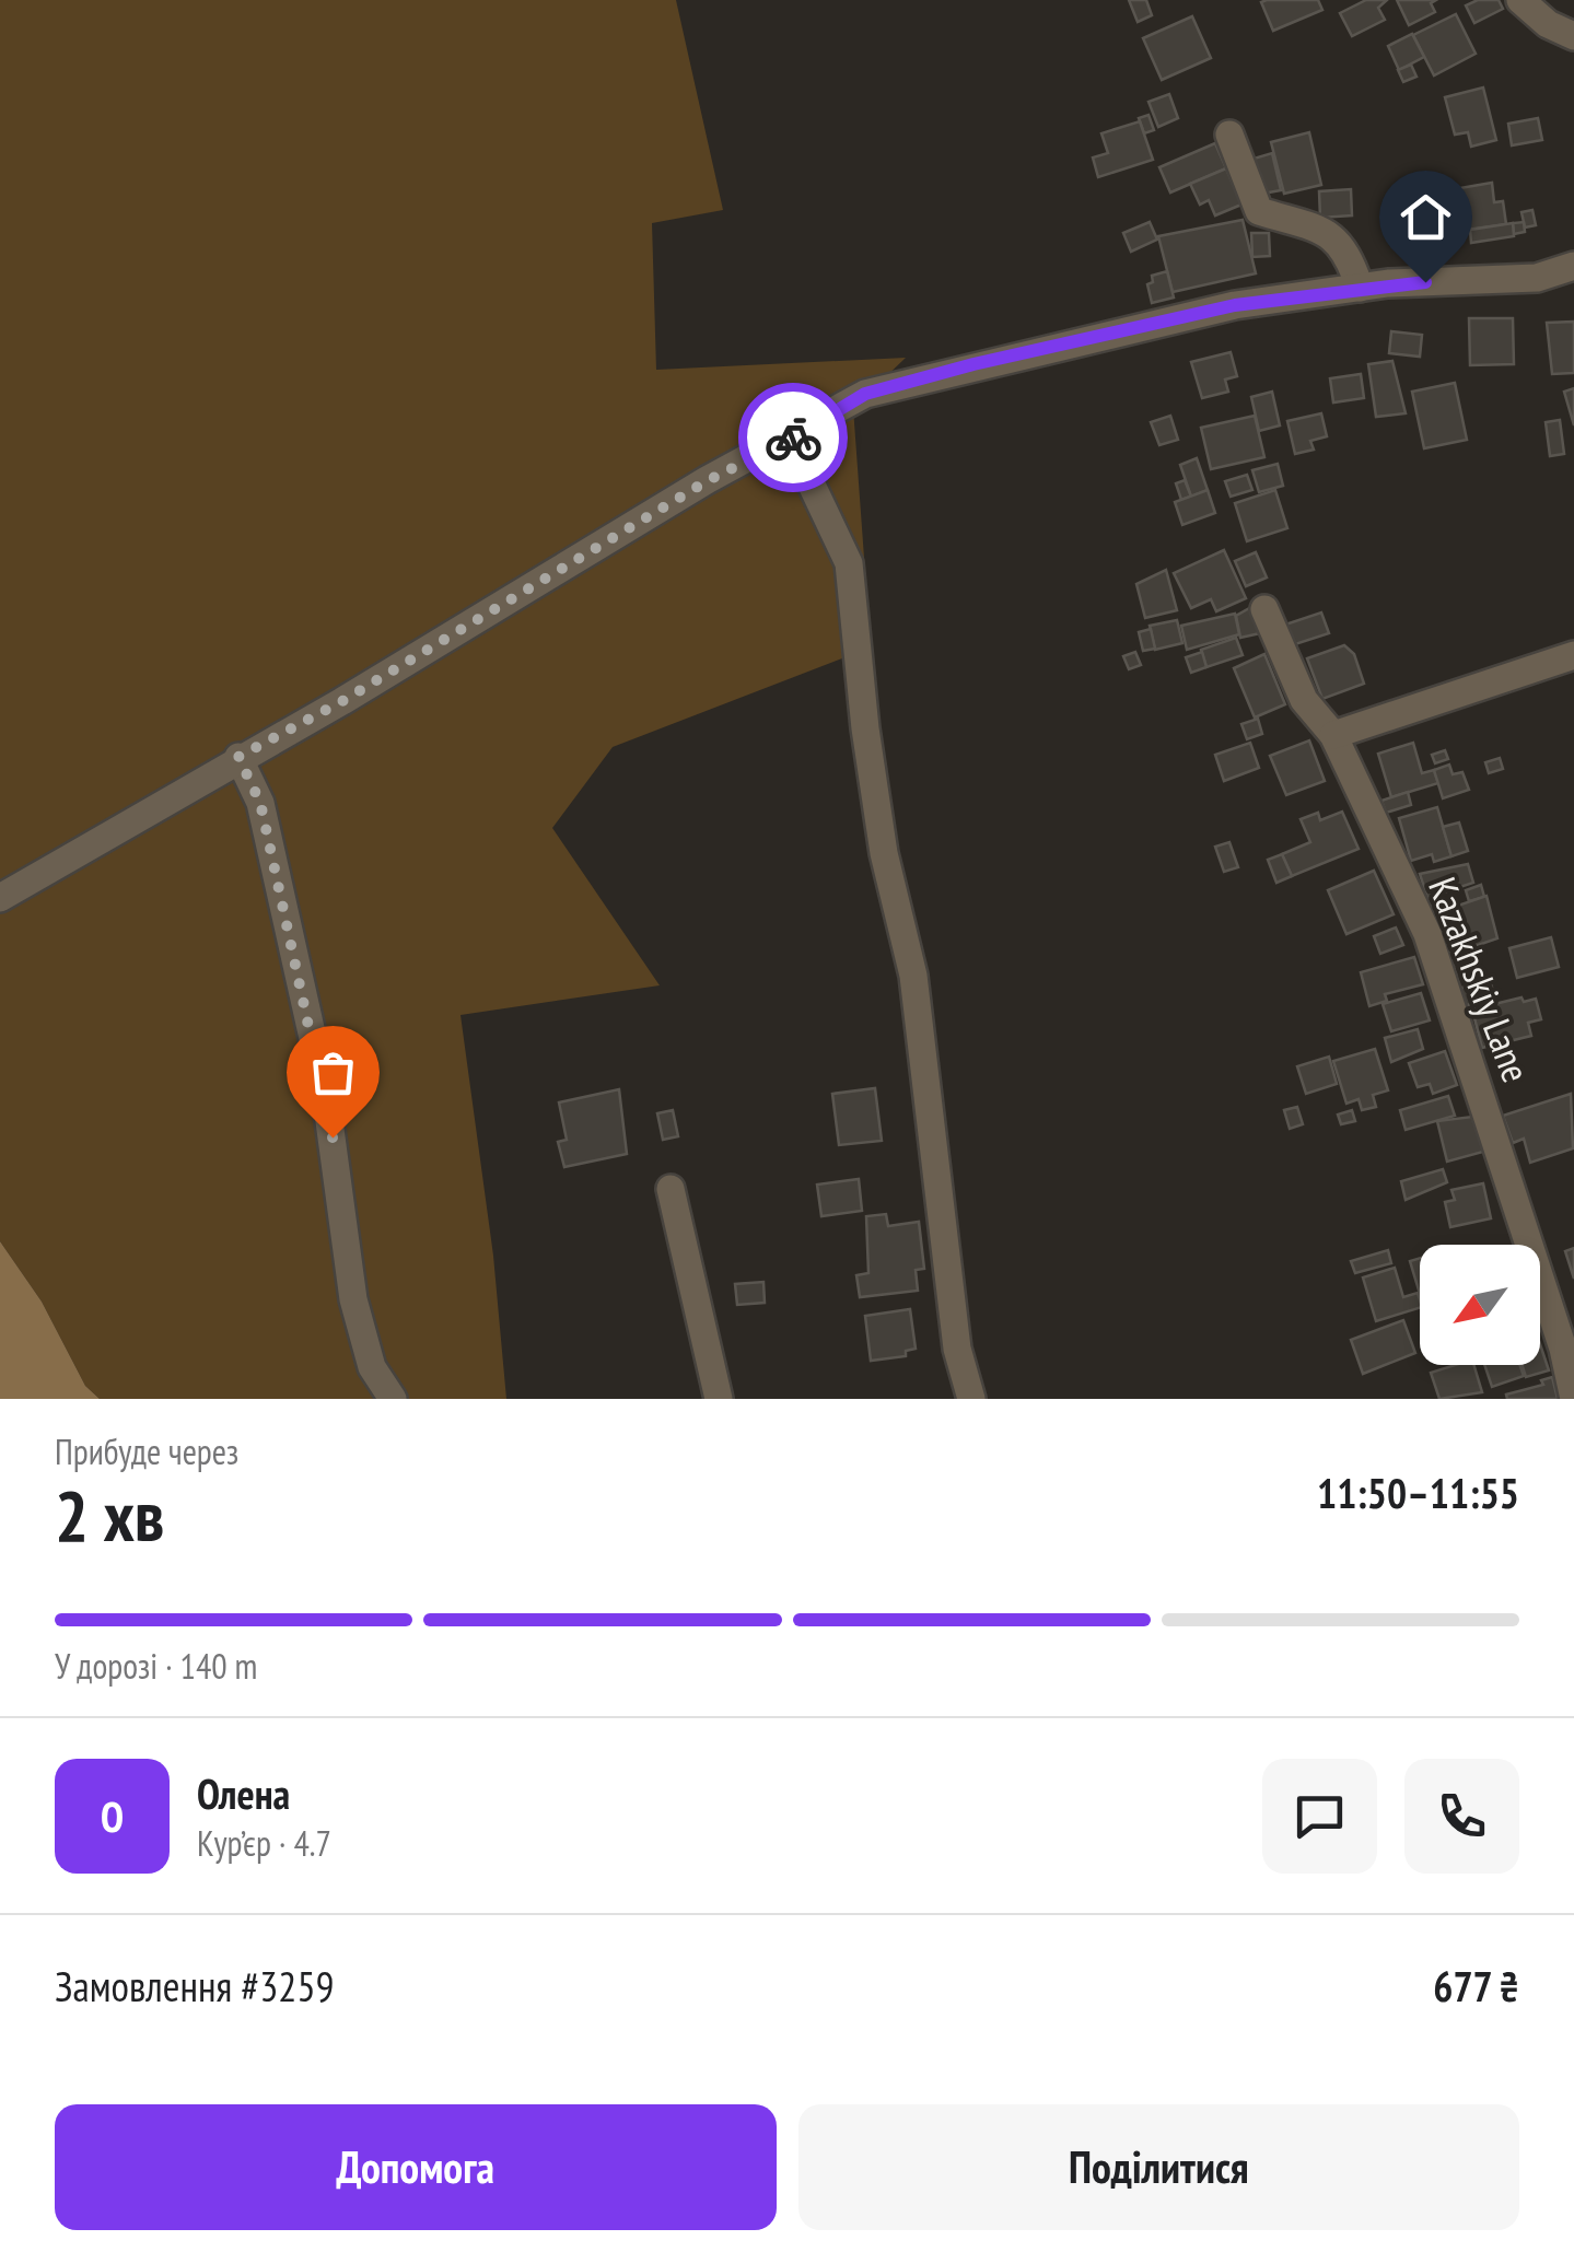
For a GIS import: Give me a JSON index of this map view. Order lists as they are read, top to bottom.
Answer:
{
  "streets": {
    "street": ["Kazakhskiy Lane"]
  },
  "north": "bottom left",
  "page": {
    "heading": ["2 хв", "Прибуде через", "11:50–11:55"],
    "panel": [
      "Олена",
      "Кур’єр · 4.7",
      "Замовлення #3259",
      "677 ₴"
    ],
    "bar": "У дорозі · 140 m",
    "round": "О",
    "buttons": ["Допомога", "Поділитися"]
  }
}
